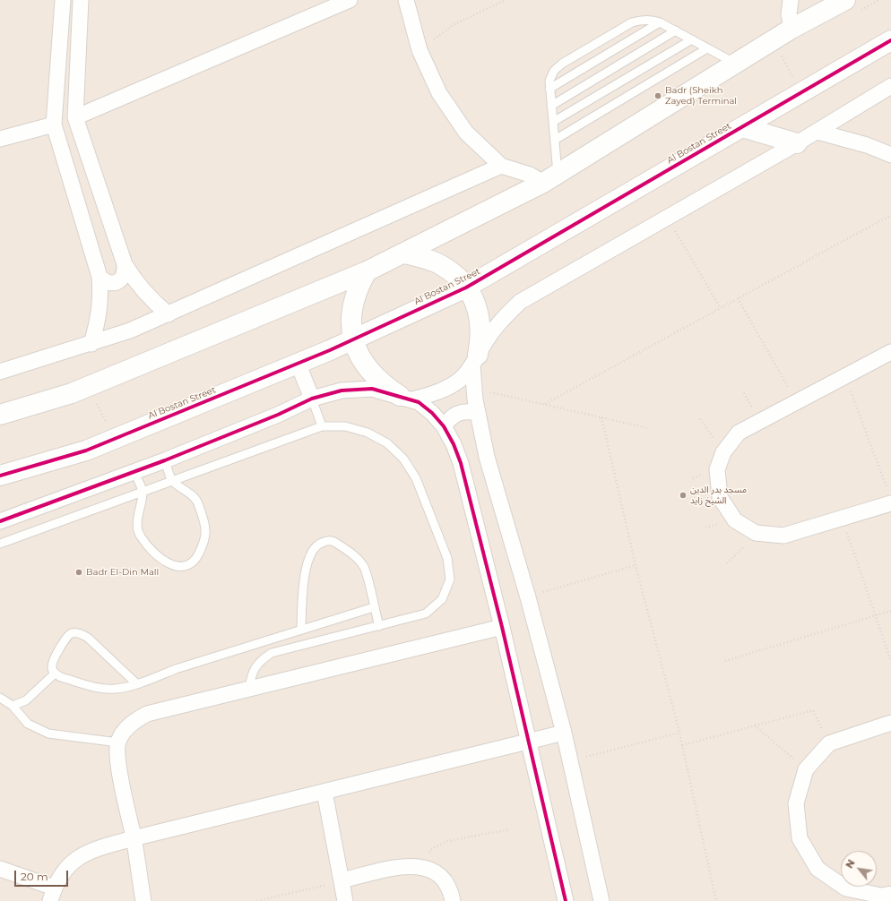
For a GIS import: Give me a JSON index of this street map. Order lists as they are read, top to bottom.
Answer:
{
  "streets": {
    "street": ["Al Bostan Street"]
  },
  "places": ["Badr (Sheikh Zayed) Terminal", "مسجد بدر الدين الشيخ زايد", "Badr El-Din Mall"],
  "scale_bar": "20 m",
  "north": "top left"
}
